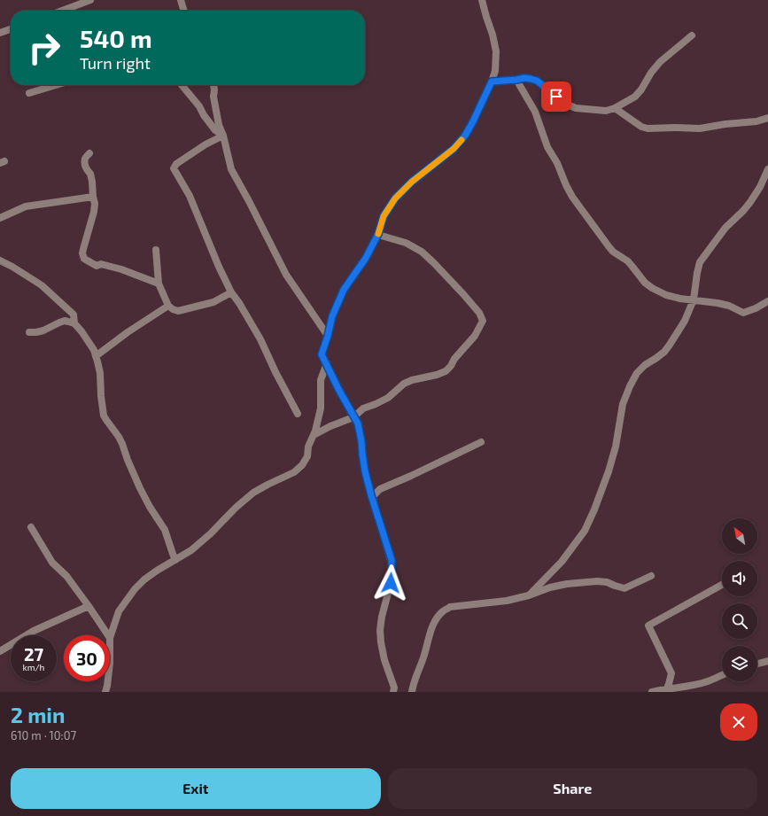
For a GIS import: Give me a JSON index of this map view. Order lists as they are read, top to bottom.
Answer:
{
  "north": "top left",
  "page": {
    "turn": ["540 m", "Turn right"],
    "speed": "27 km/h",
    "limit": "30",
    "heading": ["2 min", "610 m · 10:07"],
    "buttons": ["Exit", "Share"]
  }
}
